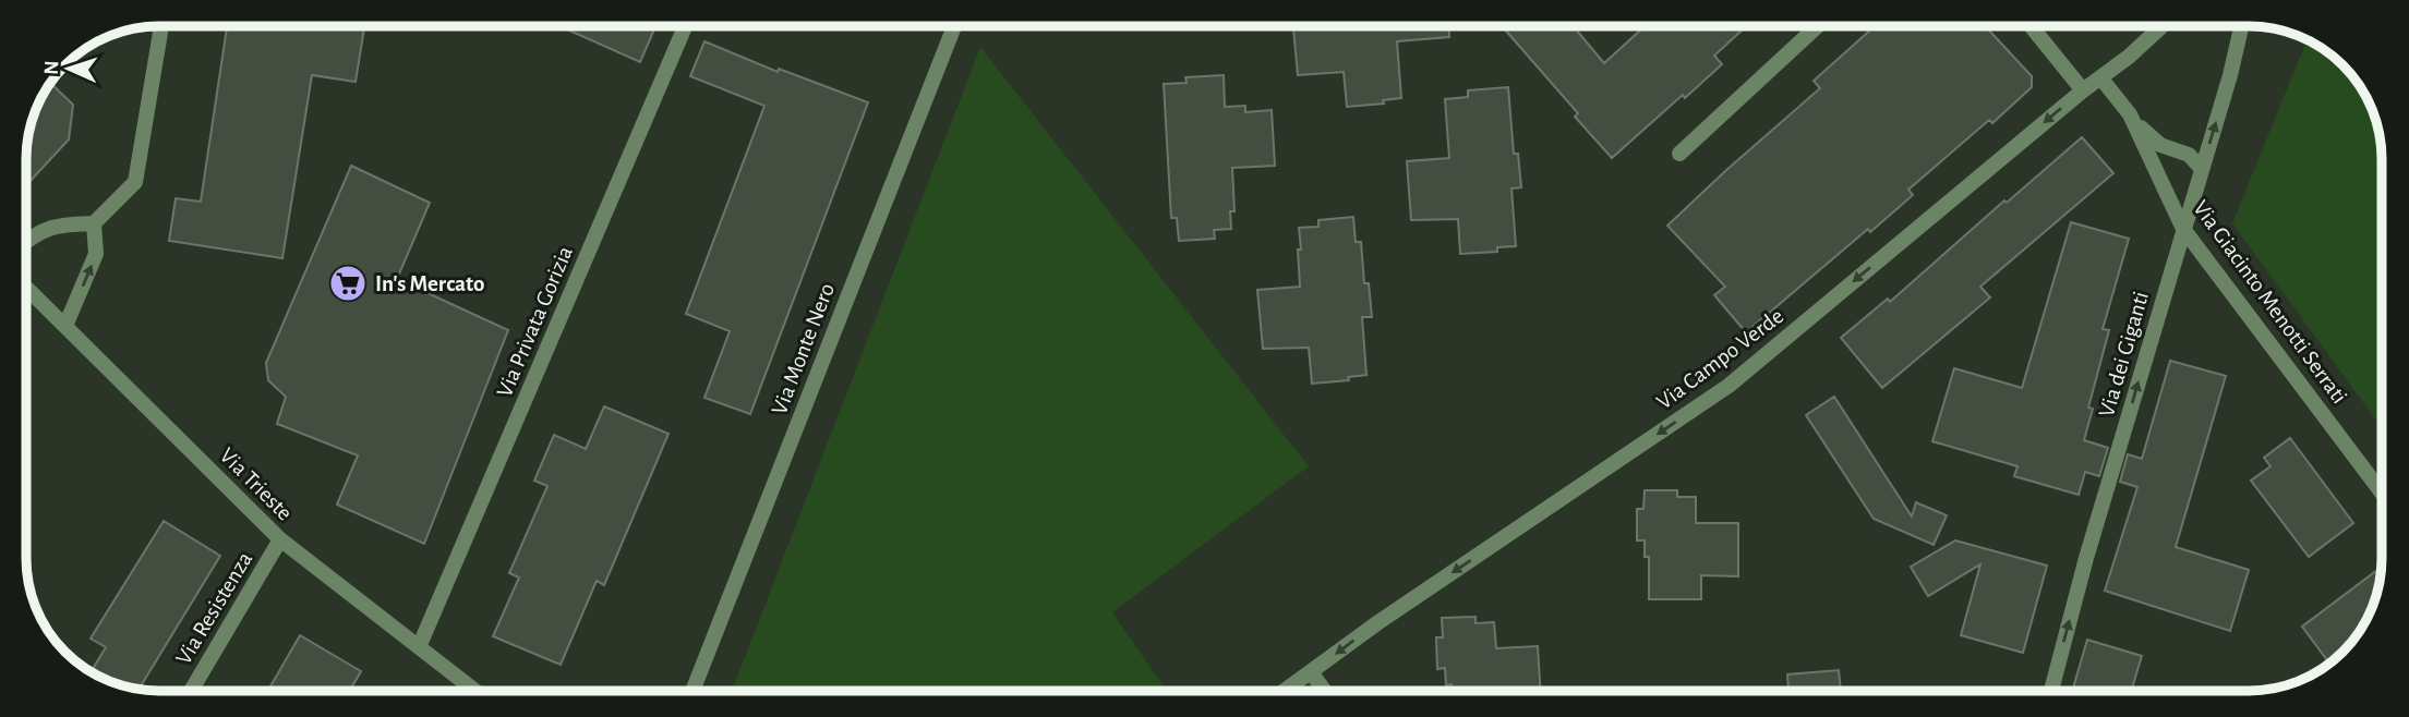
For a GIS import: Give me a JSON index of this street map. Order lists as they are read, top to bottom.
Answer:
{
  "streets": {
    "street": [
      "Via Giacinto Menotti Serrati",
      "Via Privata Gorizia",
      "Via Monte Nero",
      "Via dei Giganti",
      "Via Campo Verde",
      "Via Trieste",
      "Via Resistenza"
    ]
  },
  "crossings": [
    ["Via Giacinto Menotti Serrati", "Via dei Giganti"],
    ["Via Giacinto Menotti Serrati", "Via Campo Verde"],
    ["Via Privata Gorizia", "Via Trieste"],
    ["Via Trieste", "Via Resistenza"]
  ],
  "one_way": ["Via dei Giganti", "Via Campo Verde"],
  "places": {
    "supermarket": ["In's Mercato"]
  },
  "north": "left"
}
